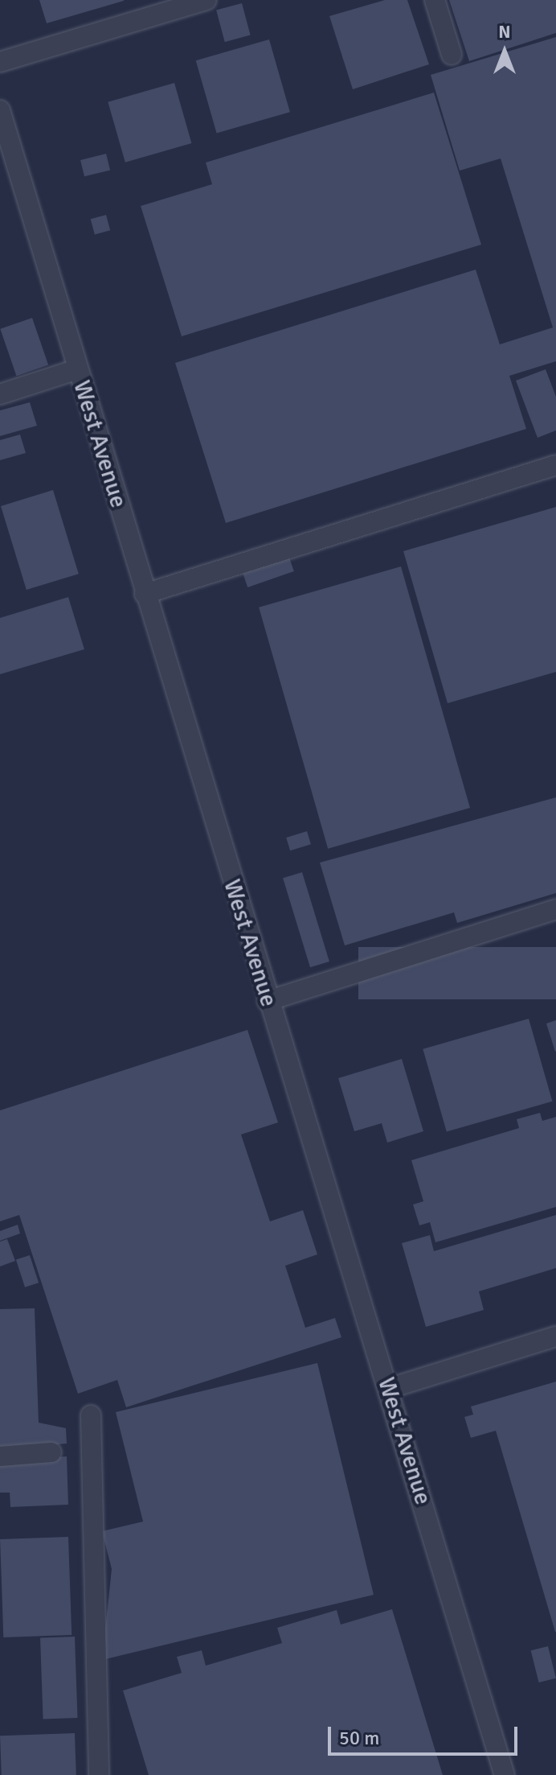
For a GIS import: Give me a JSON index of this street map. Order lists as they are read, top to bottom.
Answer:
{
  "streets": {
    "street": ["West Avenue"]
  },
  "scale_bar": "50 m",
  "north": "top"
}
